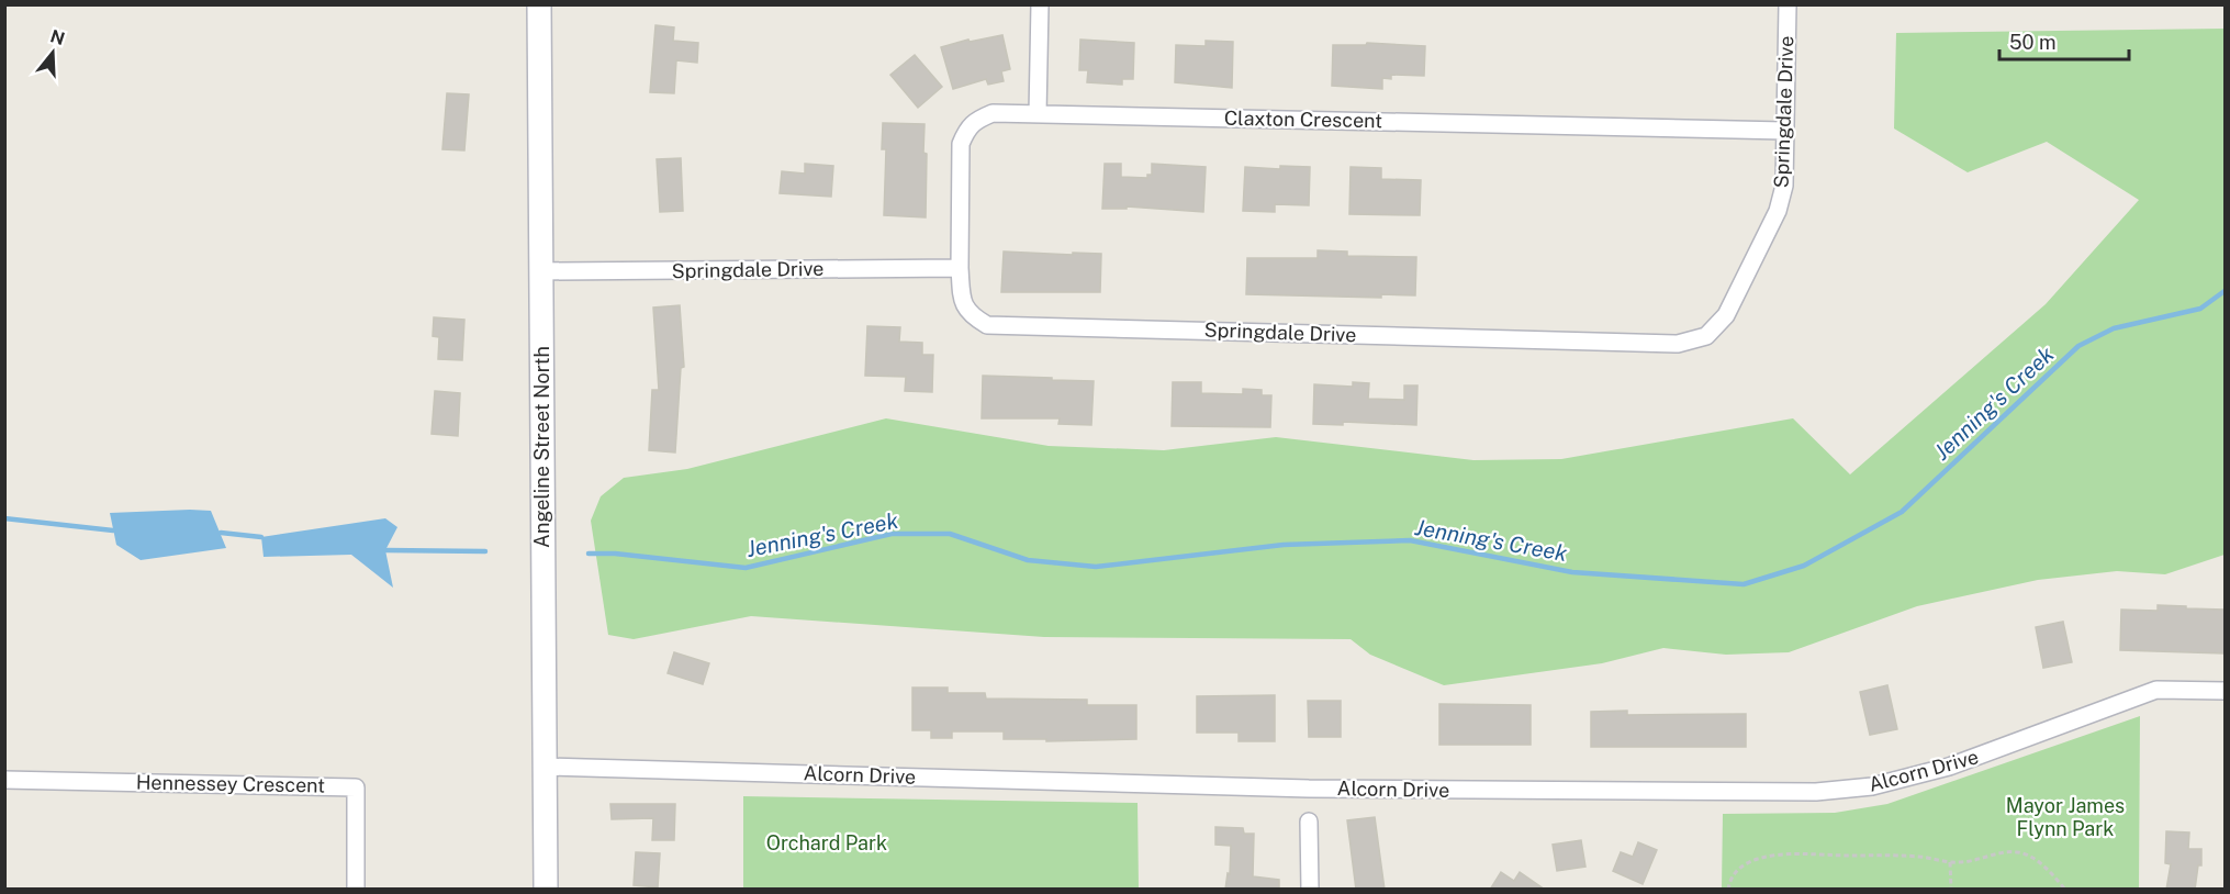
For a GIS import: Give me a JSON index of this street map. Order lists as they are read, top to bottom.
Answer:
{
  "streets": {
    "main road": ["Angeline Street North"],
    "street": [
      "Springdale Drive",
      "Claxton Crescent",
      "Alcorn Drive",
      "Hennessey Crescent"
    ]
  },
  "crossings": [
    ["Springdale Drive", "Claxton Crescent"],
    ["Springdale Drive", "Angeline Street North"],
    ["Angeline Street North", "Alcorn Drive"]
  ],
  "water": ["Jenning's Creek"],
  "parks": ["Mayor James Flynn Park", "Orchard Park"],
  "scale_bar": "50 m",
  "north": "top"
}
